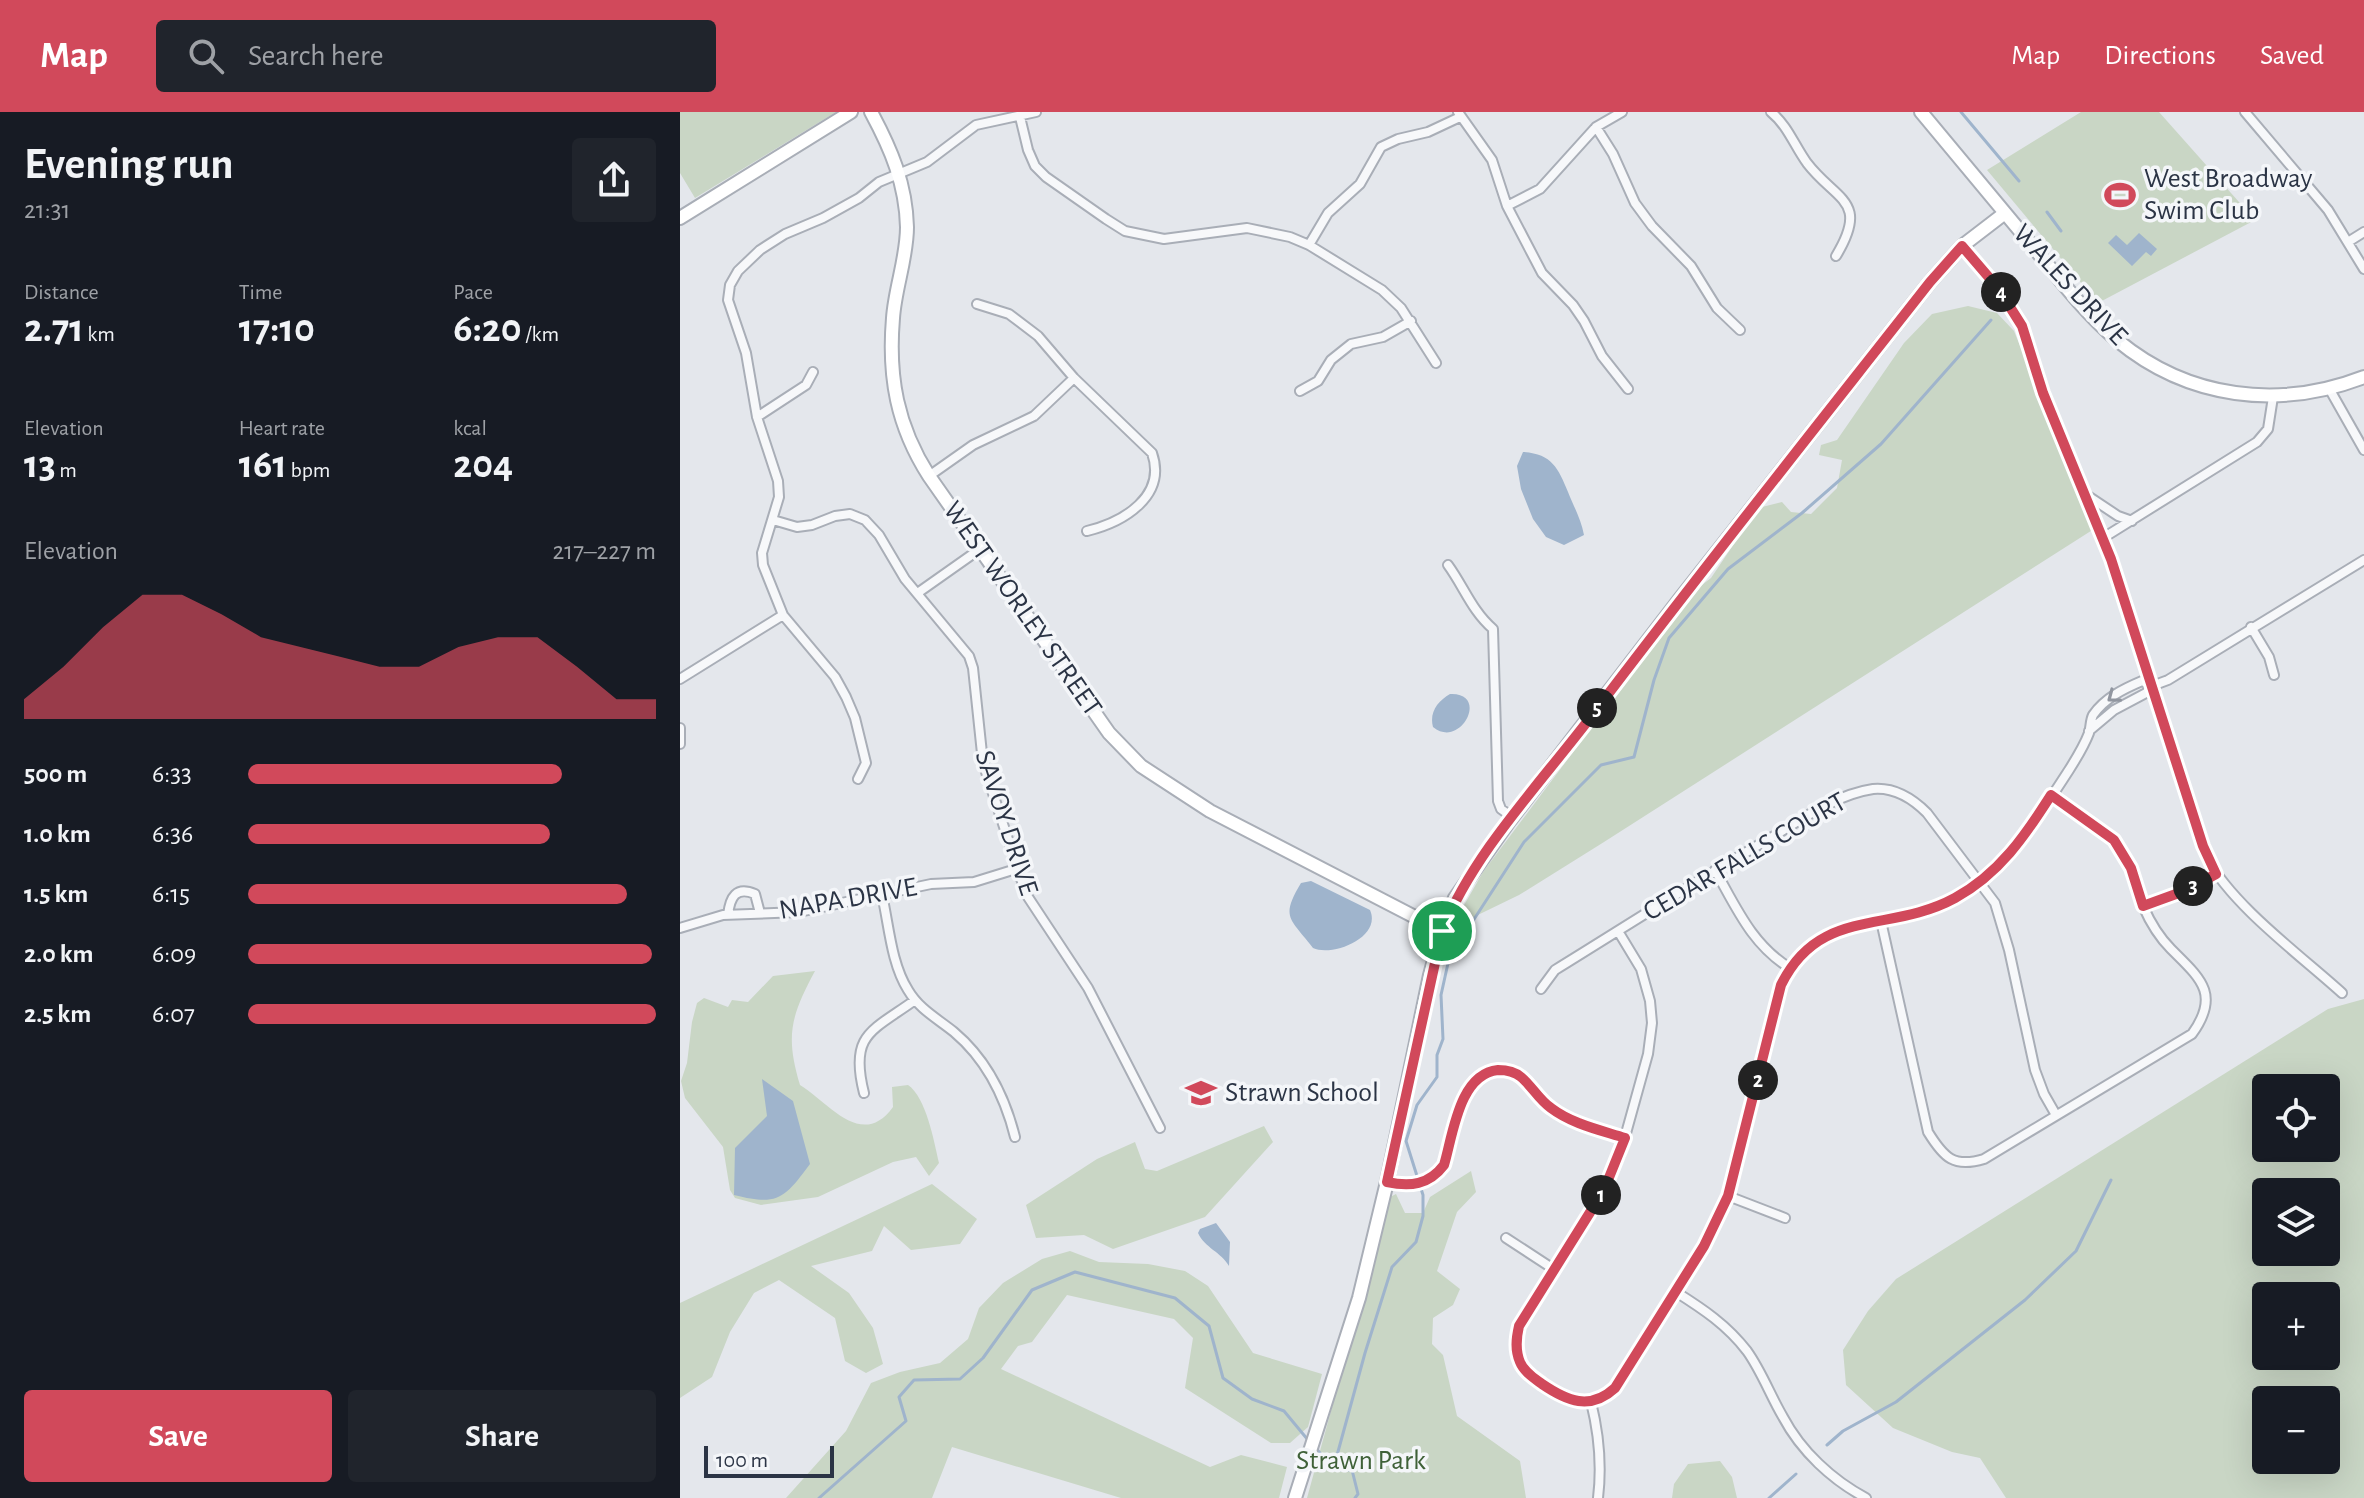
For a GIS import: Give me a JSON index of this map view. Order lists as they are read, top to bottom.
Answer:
{
  "streets": {
    "street": [
      "WALES DRIVE",
      "WEST WORLEY STREET",
      "SAVOY DRIVE",
      "CEDAR FALLS COURT",
      "NAPA DRIVE"
    ]
  },
  "crossings": [
    ["SAVOY DRIVE", "NAPA DRIVE"]
  ],
  "parks": ["Strawn Park"],
  "places": {
    "sports": ["West Broadway Swim Club"],
    "school or university": ["Strawn School"]
  },
  "scale_bar": "100 m",
  "page": {
    "header": "Map",
    "search": "Search here",
    "nav": ["Map", "Directions", "Saved"],
    "heading": ["Evening run", "21:31"],
    "stats": [
      ["Distance", "2.71 km"],
      ["Time", "17:10"],
      ["Pace", "6:20 /km"],
      ["Elevation", "13 m"],
      ["Heart rate", "161 bpm"],
      ["kcal", "204"]
    ],
    "pins": [
      "4",
      "5",
      "3",
      "2",
      "1"
    ],
    "chart": ["Elevation", "217–227 m"],
    "list": [
      {
        "name": "500 m",
        "note": "6:33"
      },
      {
        "name": "1.0 km",
        "note": "6:36"
      },
      {
        "name": "1.5 km",
        "note": "6:15"
      },
      {
        "name": "2.0 km",
        "note": "6:09"
      },
      {
        "name": "2.5 km",
        "note": "6:07"
      }
    ],
    "map_buttons": ["+", "−"],
    "buttons": ["Save", "Share"],
    "scale": "100 m"
  }
}
